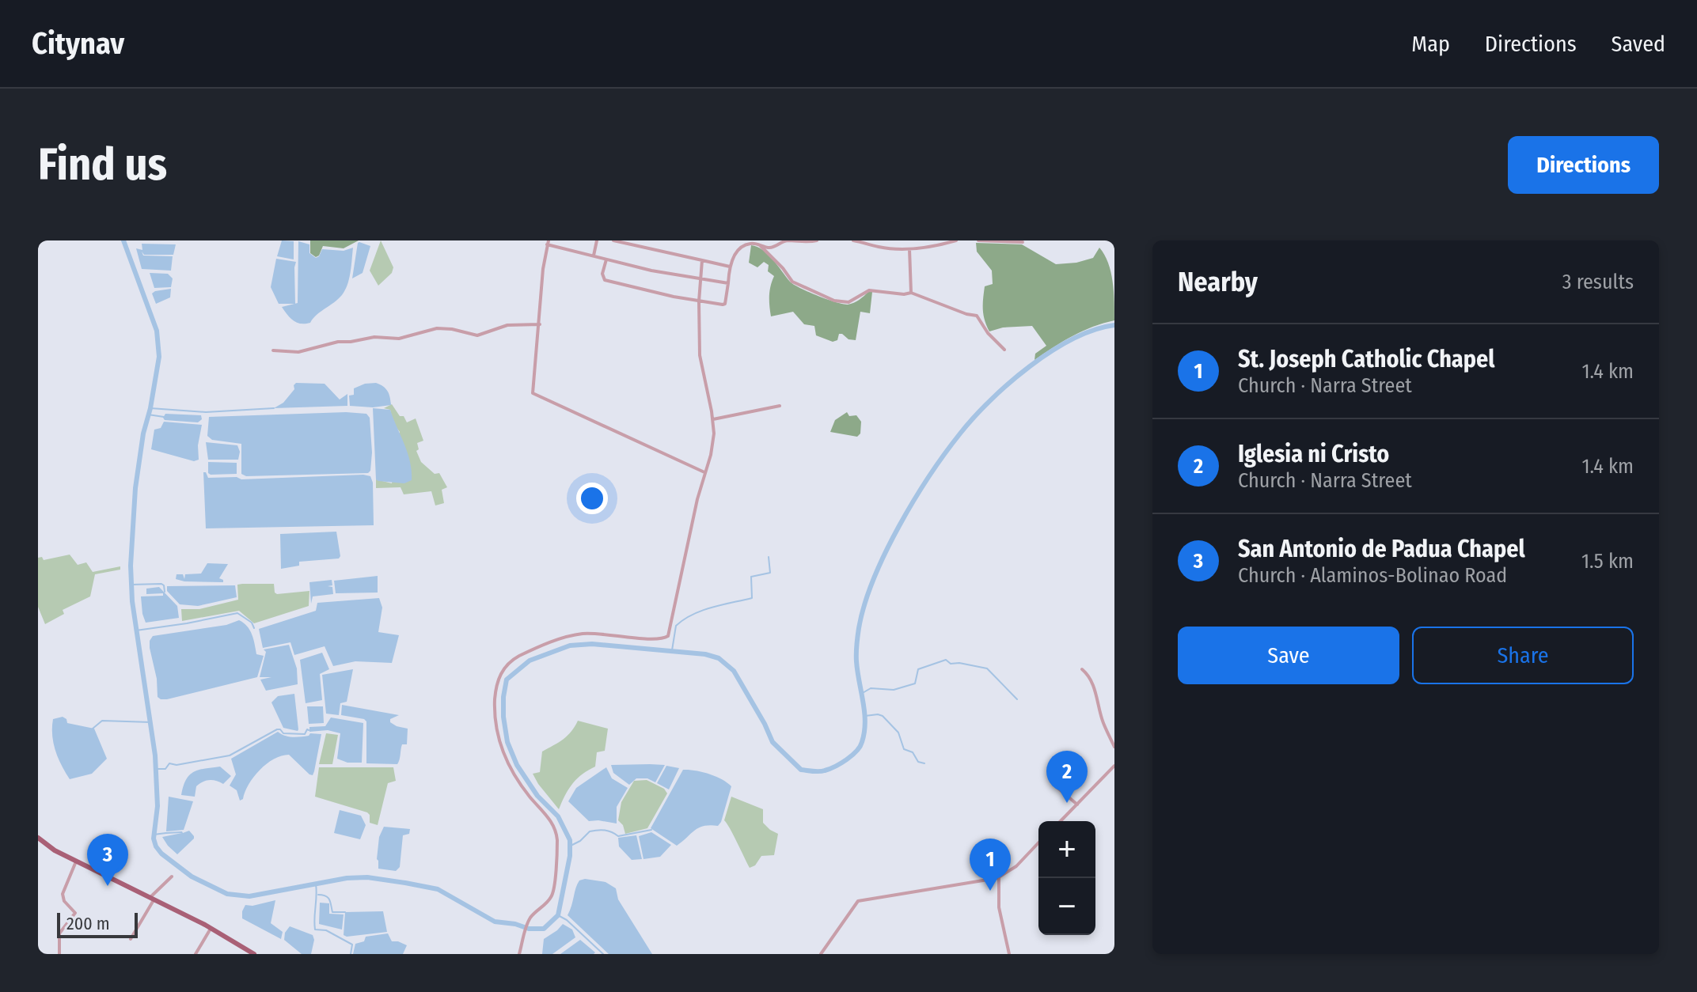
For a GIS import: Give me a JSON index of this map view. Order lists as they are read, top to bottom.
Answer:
{
  "scale_bar": "200 m",
  "page": {
    "header": "Citynav",
    "nav": ["Map", "Directions", "Saved"],
    "buttons": [
      "Directions",
      ["Save", "Share"]
    ],
    "title": "Find us",
    "heading": ["Nearby", "3 results"],
    "list": [
      {
        "mark": "1",
        "name": "St. Joseph Catholic Chapel",
        "note": "Church · Narra Street",
        "value": "1.4 km"
      },
      {
        "mark": "2",
        "name": "Iglesia ni Cristo",
        "note": "Church · Narra Street",
        "value": "1.4 km"
      },
      {
        "mark": "3",
        "name": "San Antonio de Padua Chapel",
        "note": "Church · Alaminos-Bolinao Road",
        "value": "1.5 km"
      }
    ],
    "pins": ["2", "3", "1"],
    "map_buttons": ["+", "−"],
    "scale": "200 m"
  }
}
